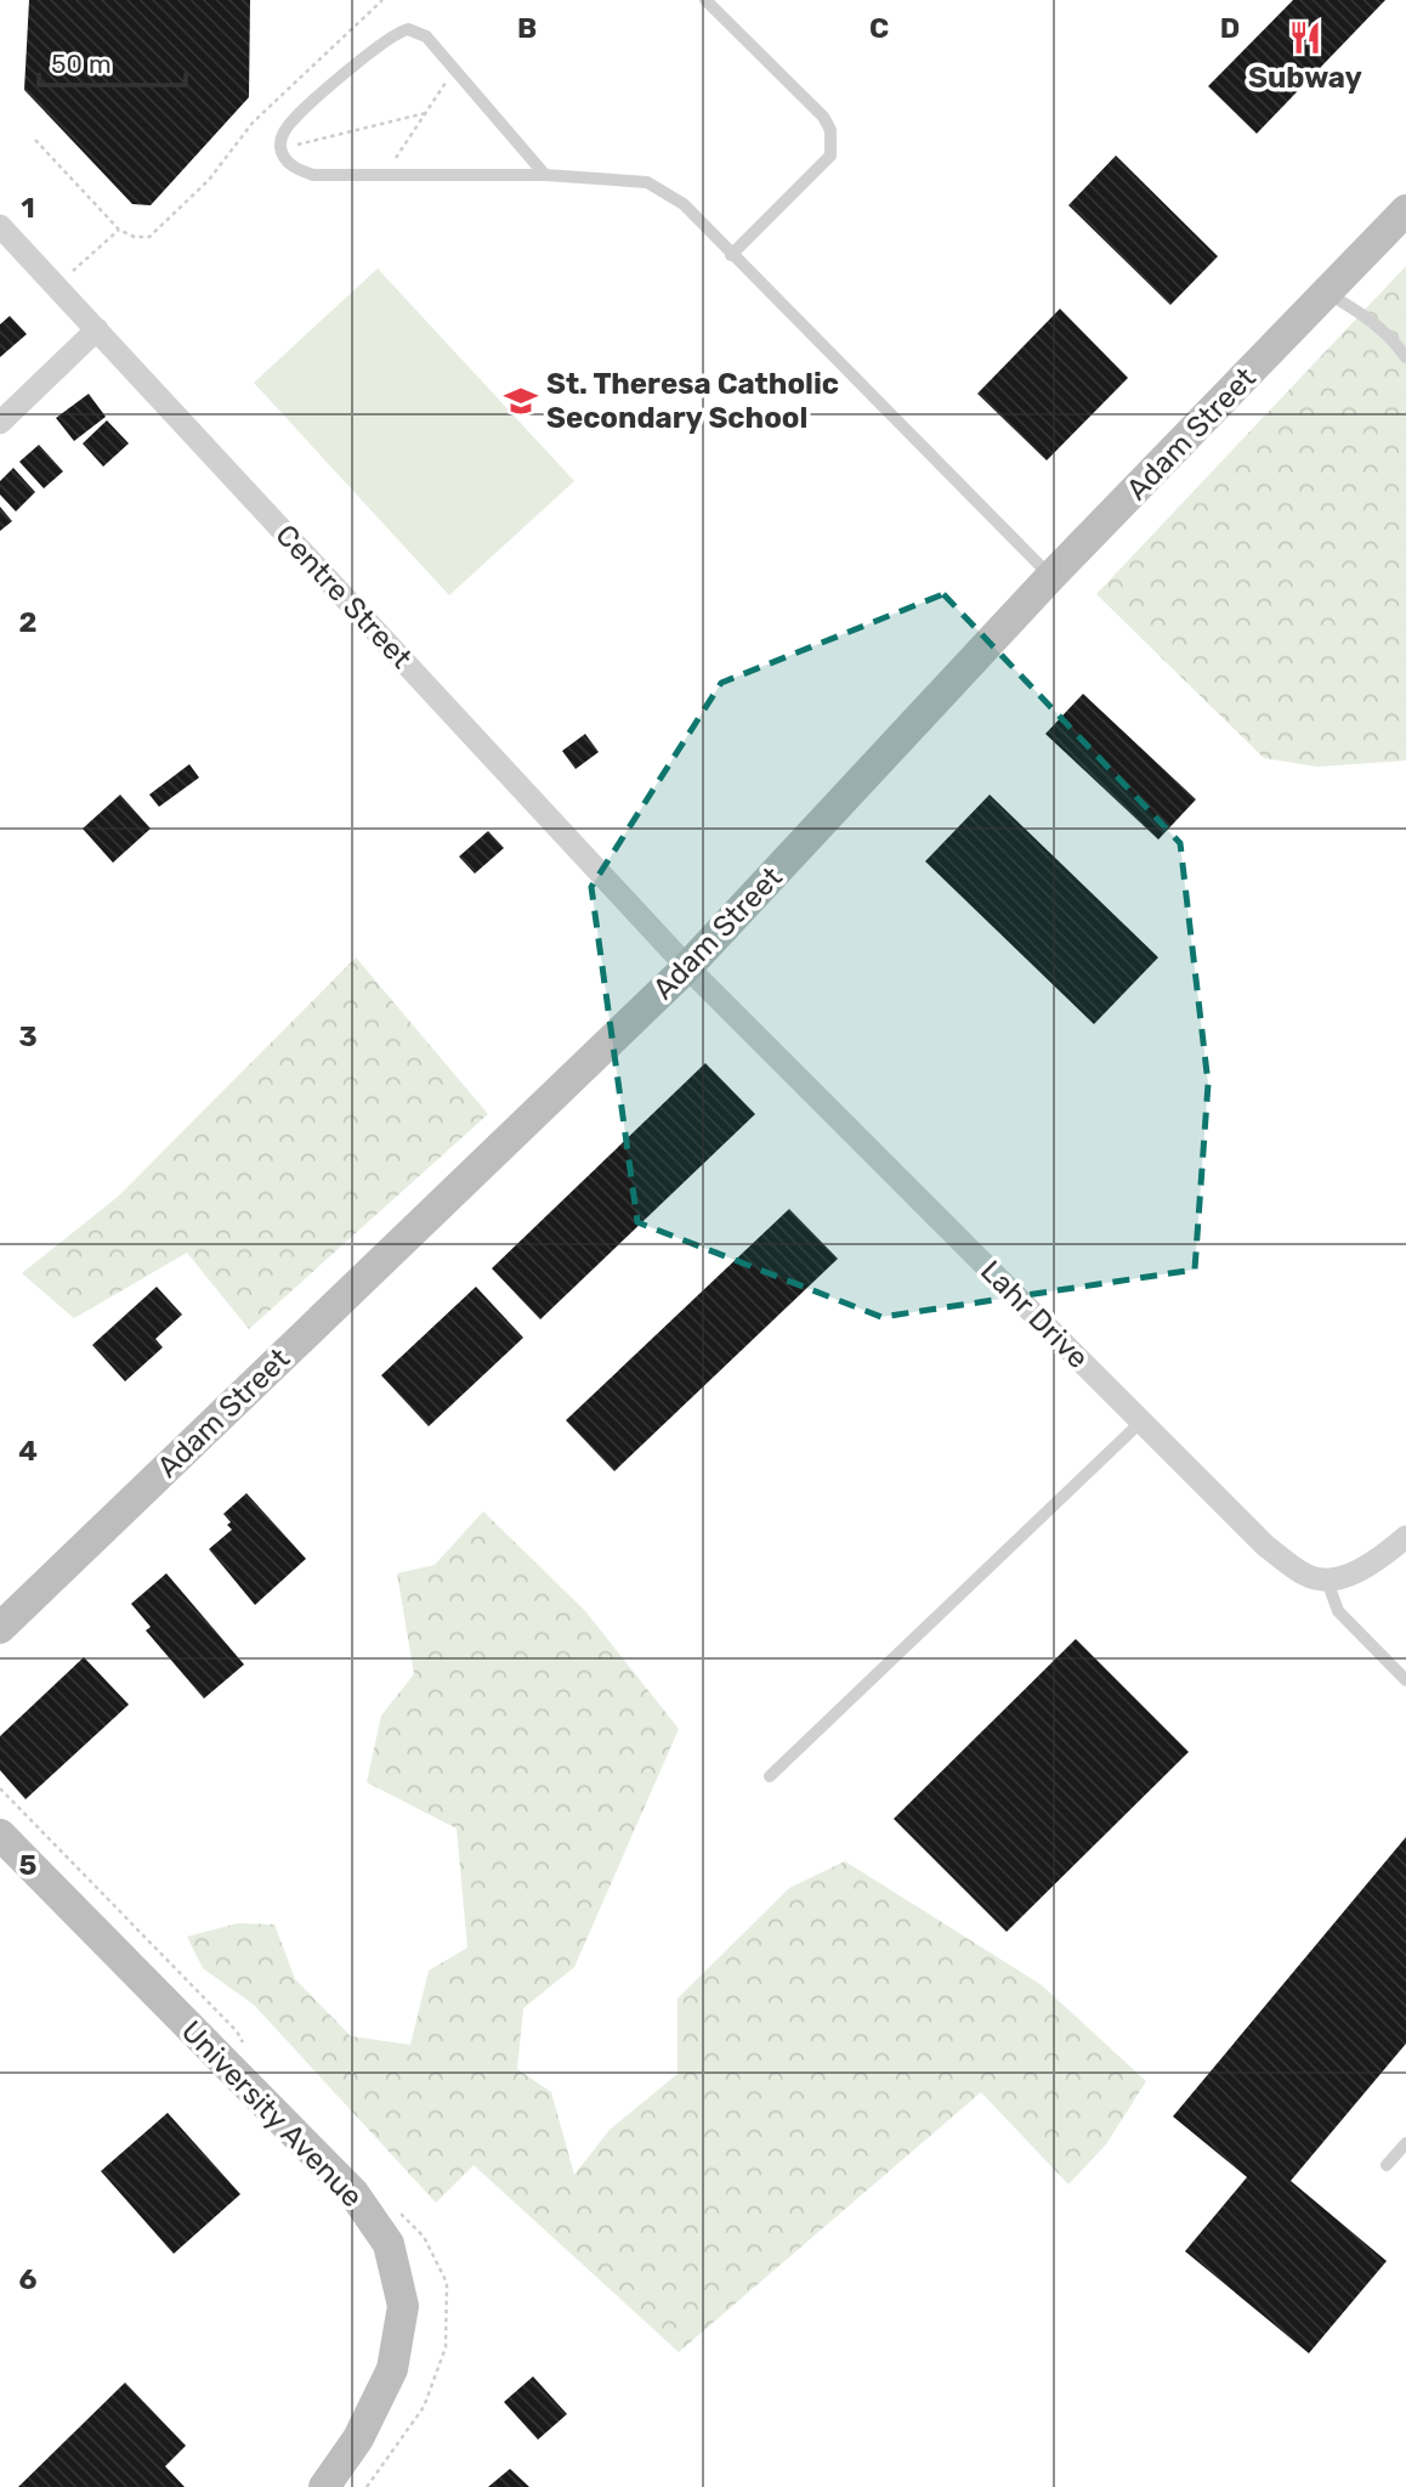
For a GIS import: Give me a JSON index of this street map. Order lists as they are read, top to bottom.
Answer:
{
  "streets": {
    "street": [
      "Adam Street",
      "Centre Street",
      "Lahr Drive",
      "University Avenue"
    ]
  },
  "crossings": [
    ["Adam Street", "Centre Street"],
    ["Adam Street", "Lahr Drive"],
    ["Centre Street", "Lahr Drive"]
  ],
  "places": {
    "restaurant": ["Subway"],
    "school or university": ["St. Theresa Catholic Secondary School"]
  },
  "scale_bar": "50 m",
  "grid": {
    "columns": ["B", "C", "D"],
    "rows": [
      "1",
      "2",
      "3",
      "4",
      "5",
      "6"
    ]
  }
}
